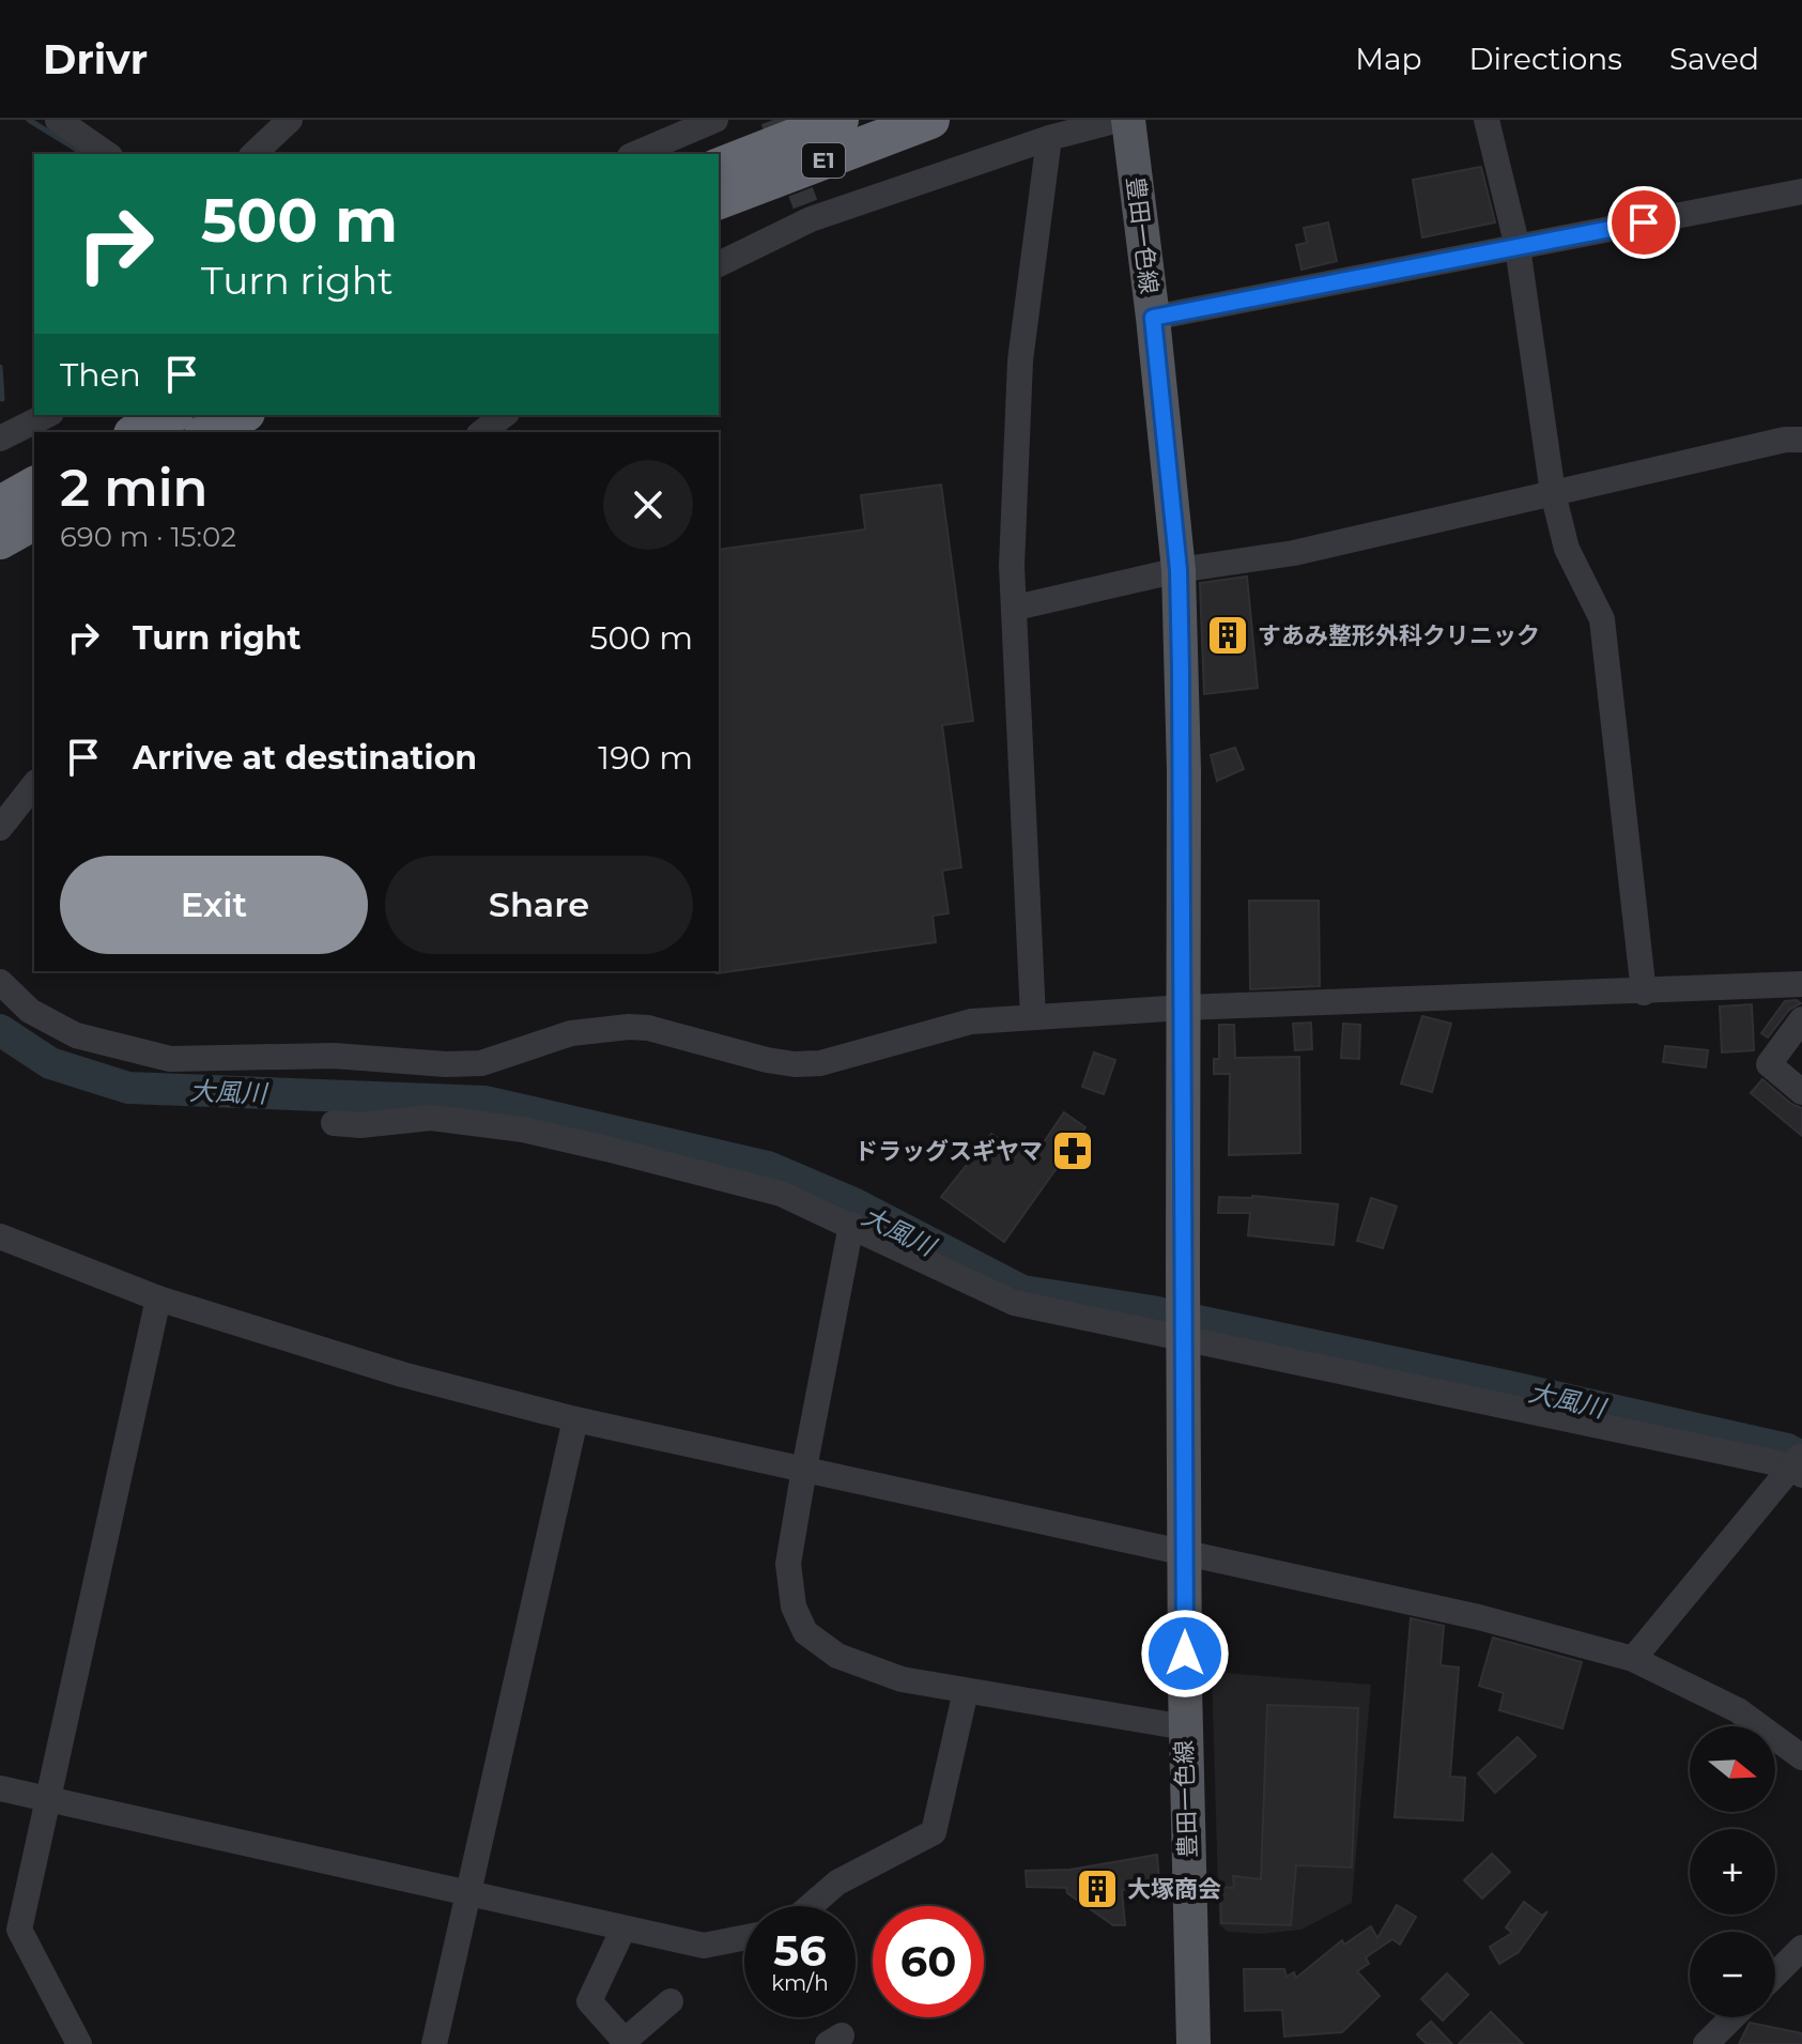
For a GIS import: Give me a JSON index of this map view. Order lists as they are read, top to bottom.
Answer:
{
  "streets": {
    "highway": ["E1"],
    "main road": ["豊田一色線"]
  },
  "water": ["大風川"],
  "places": {
    "building": ["すあみ整形外科クリニック", "大塚商会"],
    "pharmacy": ["ドラッグスギヤマ"]
  },
  "north": "right",
  "page": {
    "header": "Drivr",
    "nav": ["Map", "Directions", "Saved"],
    "turn": ["500 m", "Turn right"],
    "then": "Then",
    "heading": ["2 min", "690 m · 15:02"],
    "list": [
      {
        "name": "Turn right",
        "value": "500 m"
      },
      {
        "name": "Arrive at destination",
        "value": "190 m"
      }
    ],
    "buttons": ["Exit", "Share"],
    "map_buttons": ["+", "−"],
    "speed": "56 km/h",
    "limit": "60"
  }
}
